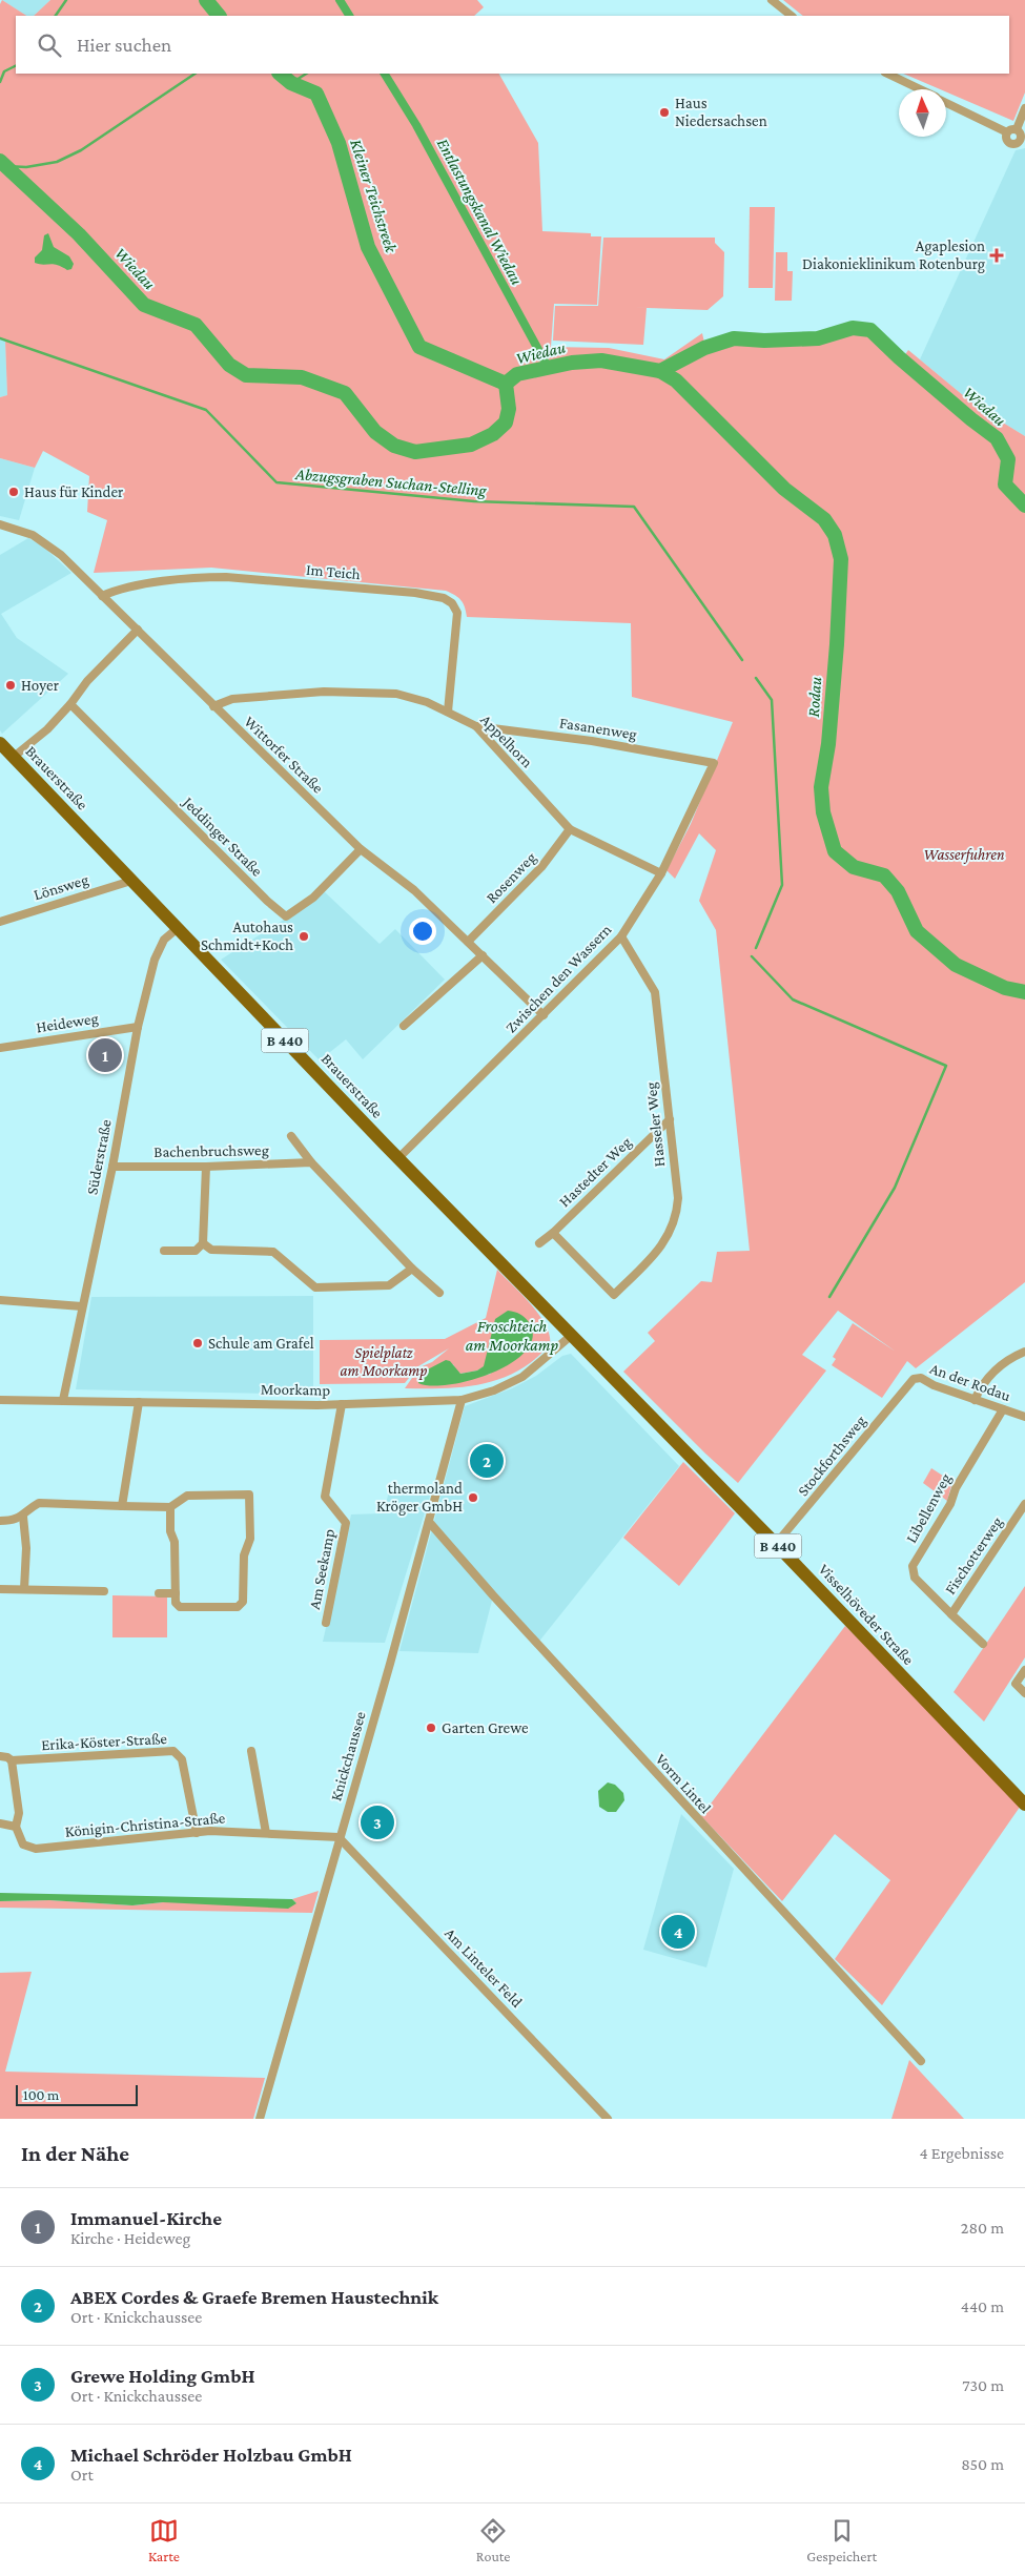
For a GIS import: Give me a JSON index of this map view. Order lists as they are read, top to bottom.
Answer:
{
  "streets": {
    "main road": ["Brauerstraße", "B 440", "Visselhöveder Straße"],
    "street": [
      "Im Teich",
      "Fasanenweg",
      "Appelhorn",
      "Wittorfer Straße",
      "Jeddinger Straße",
      "Rosenweg",
      "Lönsweg",
      "Zwischen den Wassern",
      "Heideweg",
      "Hasseler Weg",
      "Bachenbruchsweg",
      "Süderstraße",
      "Hastedter Weg",
      "An der Rodau",
      "Moorkamp",
      "Stockforthsweg",
      "Libellenweg",
      "Fischotterweg",
      "Am Seekamp",
      "Erika-Köster-Straße",
      "Knickchaussee",
      "Vorm Lintel",
      "Königin-Christina-Straße",
      "Am Linteler Feld"
    ]
  },
  "crossings": [
    ["Im Teich", "Appelhorn"],
    ["Im Teich", "Wittorfer Straße"],
    ["Fasanenweg", "Appelhorn"],
    ["Fasanenweg", "Zwischen den Wassern"],
    ["Appelhorn", "Wittorfer Straße"],
    ["Appelhorn", "Rosenweg"],
    ["Appelhorn", "Zwischen den Wassern"],
    ["Wittorfer Straße", "Jeddinger Straße"],
    ["Wittorfer Straße", "Rosenweg"],
    ["Wittorfer Straße", "Zwischen den Wassern"],
    ["Brauerstraße", "Lönsweg"],
    ["Brauerstraße", "Zwischen den Wassern"],
    ["Brauerstraße", "Süderstraße"],
    ["Brauerstraße", "Moorkamp"],
    ["Brauerstraße", "Visselhöveder Straße"],
    ["Zwischen den Wassern", "Hasseler Weg"],
    ["Heideweg", "Süderstraße"],
    ["Hasseler Weg", "Hastedter Weg"],
    ["Bachenbruchsweg", "Süderstraße"],
    ["Süderstraße", "Moorkamp"],
    ["An der Rodau", "Stockforthsweg"],
    ["An der Rodau", "Libellenweg"],
    ["Moorkamp", "Am Seekamp"],
    ["Moorkamp", "Visselhöveder Straße"],
    ["Moorkamp", "Knickchaussee"],
    ["Stockforthsweg", "Visselhöveder Straße"],
    ["Libellenweg", "Fischotterweg"],
    ["Erika-Köster-Straße", "Königin-Christina-Straße"],
    ["Knickchaussee", "Vorm Lintel"],
    ["Knickchaussee", "Königin-Christina-Straße"],
    ["Knickchaussee", "Am Linteler Feld"],
    ["Königin-Christina-Straße", "Am Linteler Feld"]
  ],
  "water": [
    "Kleiner Teichstreek",
    "Entlastungskanal Wiedau",
    "Wiedau",
    "Abzugsgraben Suchan-Stelling",
    "Rodau",
    "Froschteich am Moorkamp"
  ],
  "parks": ["Wasserfuhren", "Spielplatz am Moorkamp"],
  "places": {
    "other": [
      "Haus Niedersachsen",
      "Haus für Kinder",
      "Hoyer",
      "Autohaus Schmidt+Koch",
      "Schule am Grafel",
      "thermoland Kröger GmbH",
      "Garten Grewe"
    ],
    "health": ["Agaplesion Diakonieklinikum Rotenburg"]
  },
  "scale_bar": "100 m",
  "north": "top",
  "page": {
    "search": "Hier suchen",
    "pins": [
      "1",
      "2",
      "3",
      "4"
    ],
    "scale": "100 m",
    "heading": ["In der Nähe", "4 Ergebnisse"],
    "list": [
      {
        "mark": "1",
        "name": "Immanuel-Kirche",
        "note": "Kirche · Heideweg",
        "value": "280 m"
      },
      {
        "mark": "2",
        "name": "ABEX Cordes & Graefe Bremen Haustechnik",
        "note": "Ort · Knickchaussee",
        "value": "440 m"
      },
      {
        "mark": "3",
        "name": "Grewe Holding GmbH",
        "note": "Ort · Knickchaussee",
        "value": "730 m"
      },
      {
        "mark": "4",
        "name": "Michael Schröder Holzbau GmbH",
        "note": "Ort",
        "value": "850 m"
      }
    ],
    "nav": ["Karte", "Route", "Gespeichert"]
  }
}
